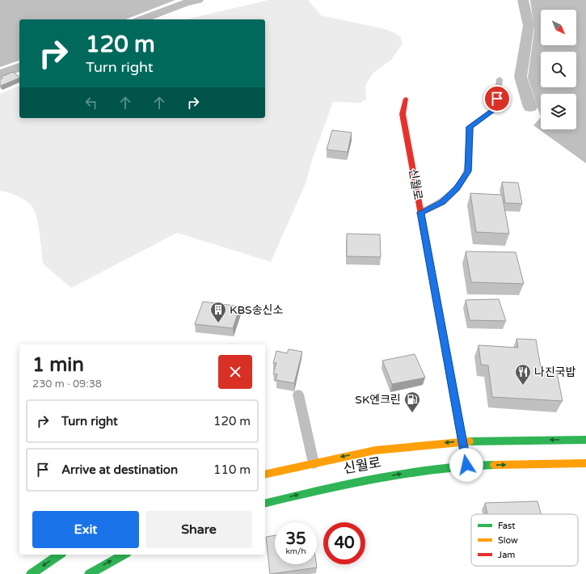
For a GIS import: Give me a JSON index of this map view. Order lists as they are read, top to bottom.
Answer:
{
  "streets": {
    "street": ["신월로"]
  },
  "places": {
    "building": ["KBS송신소"],
    "restaurant": ["나진국밥"],
    "fuel station": ["SK엔크린"]
  },
  "legend": ["Fast", "Slow", "Jam"],
  "north": "bottom right",
  "page": {
    "turn": ["120 m", "Turn right"],
    "heading": ["1 min", "230 m · 09:38"],
    "list": [
      {
        "name": "Turn right",
        "value": "120 m"
      },
      {
        "name": "Arrive at destination",
        "value": "110 m"
      }
    ],
    "buttons": ["Exit", "Share"],
    "speed": "35 km/h",
    "limit": "40"
  }
}
